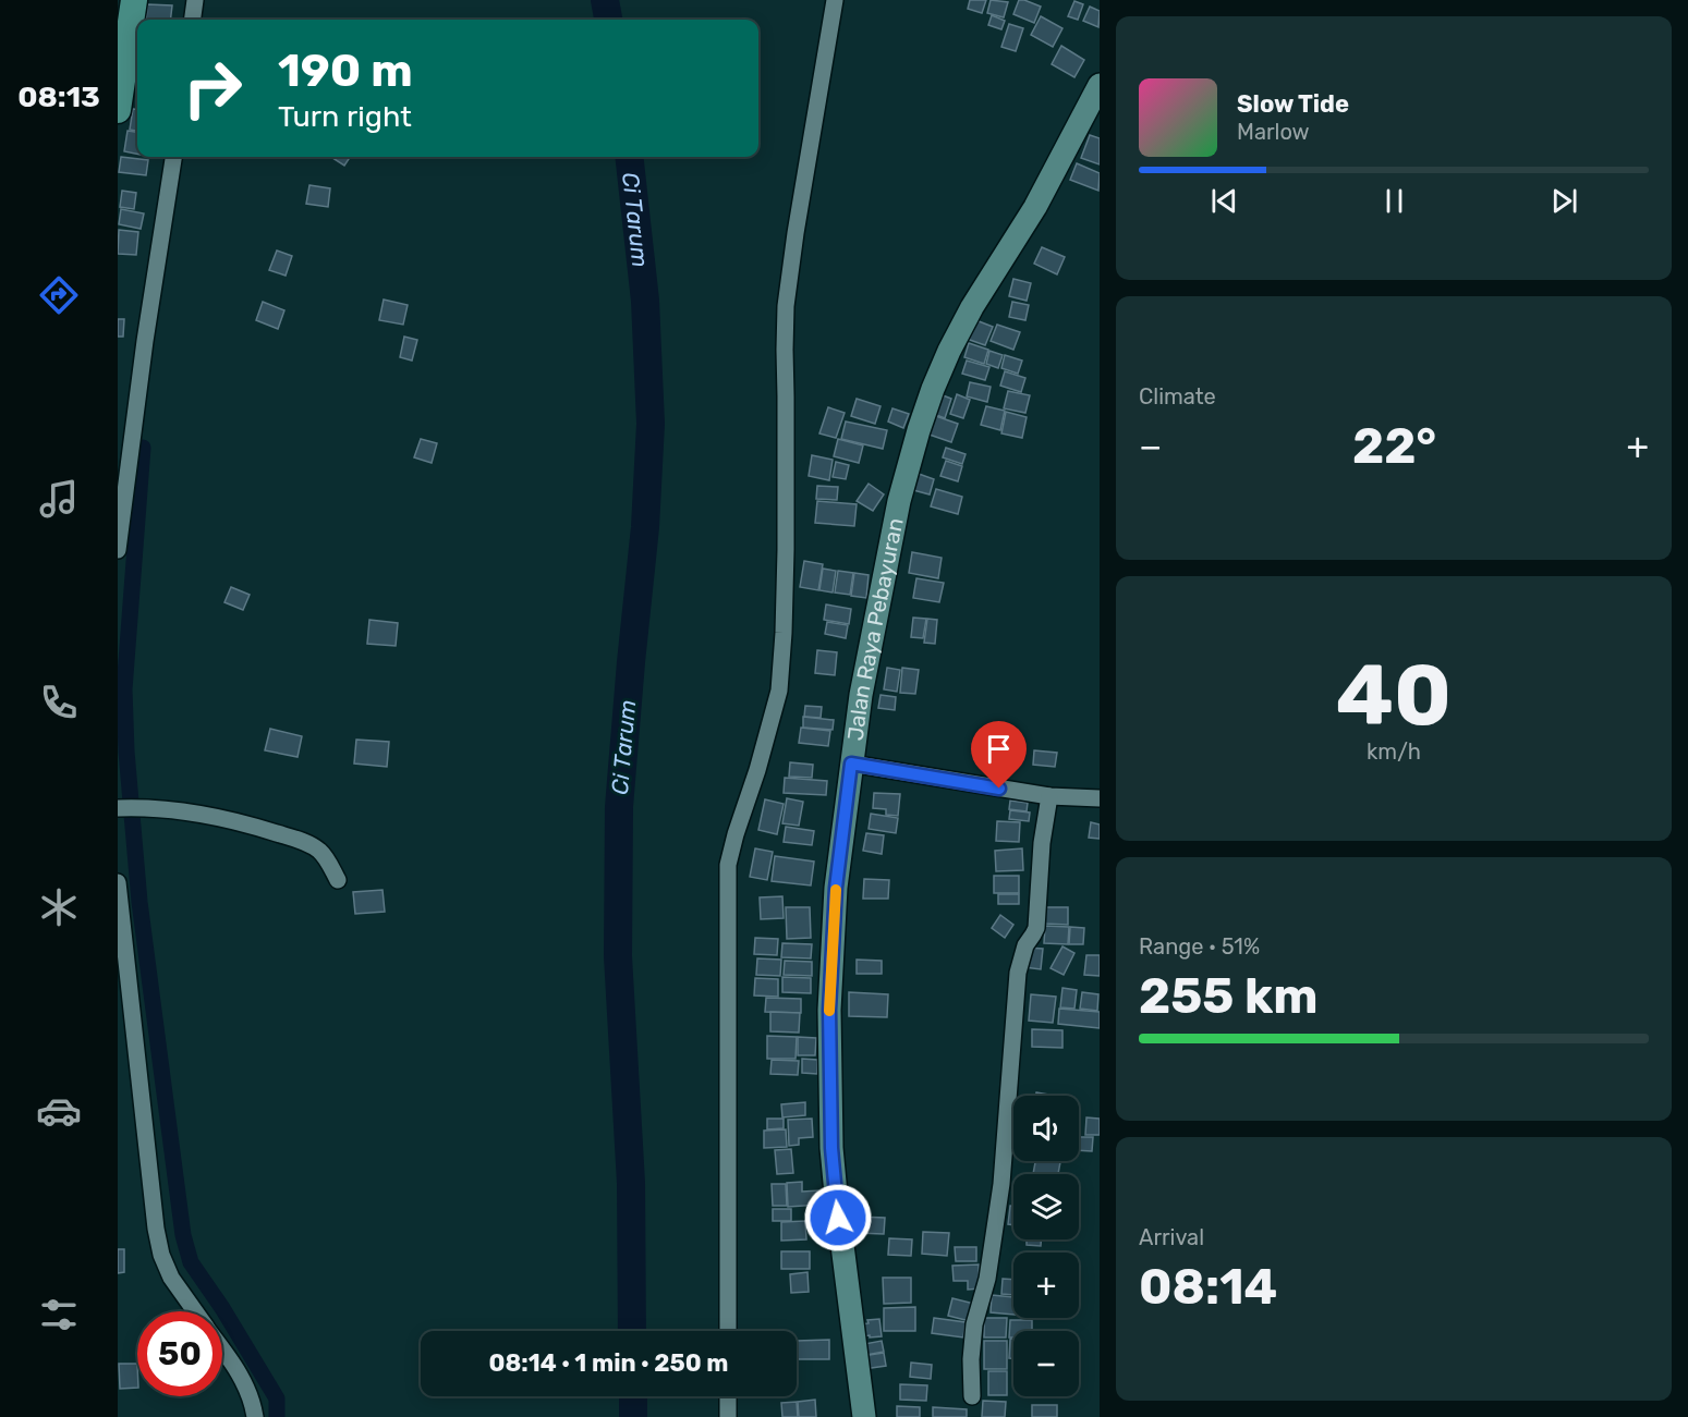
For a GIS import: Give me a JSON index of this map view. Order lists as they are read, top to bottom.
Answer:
{
  "streets": {
    "main road": ["Jalan Raya Pebayuran"]
  },
  "water": ["Ci Tarum"],
  "page": {
    "tabs": "08:13",
    "turn": ["190 m", "Turn right"],
    "song": ["Slow Tide", "Marlow"],
    "tile": [
      "Climate",
      ["40", "km/h"],
      ["Range · 51%", "255 km"],
      ["Arrival", "08:14"]
    ],
    "heat": ["−", "22°", "+"],
    "map_buttons": ["+", "−"],
    "limit": "50",
    "trip": "08:14 · 1 min · 250 m"
  }
}
